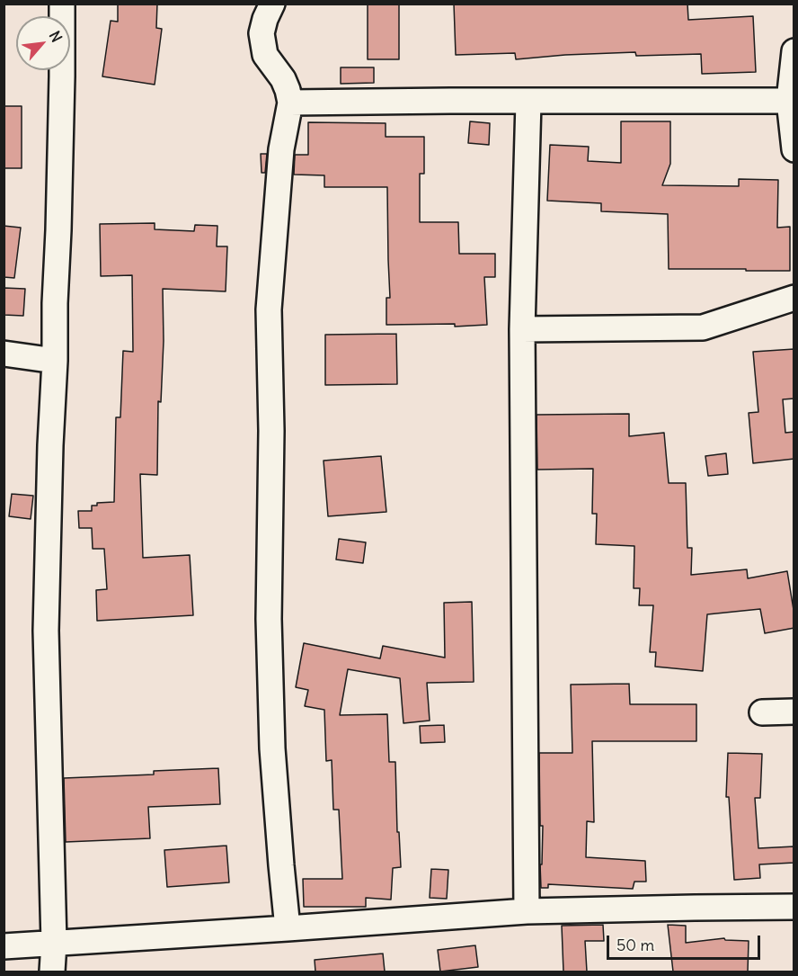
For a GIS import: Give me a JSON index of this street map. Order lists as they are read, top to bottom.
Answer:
{
  "scale_bar": "50 m",
  "north": "top right"
}
